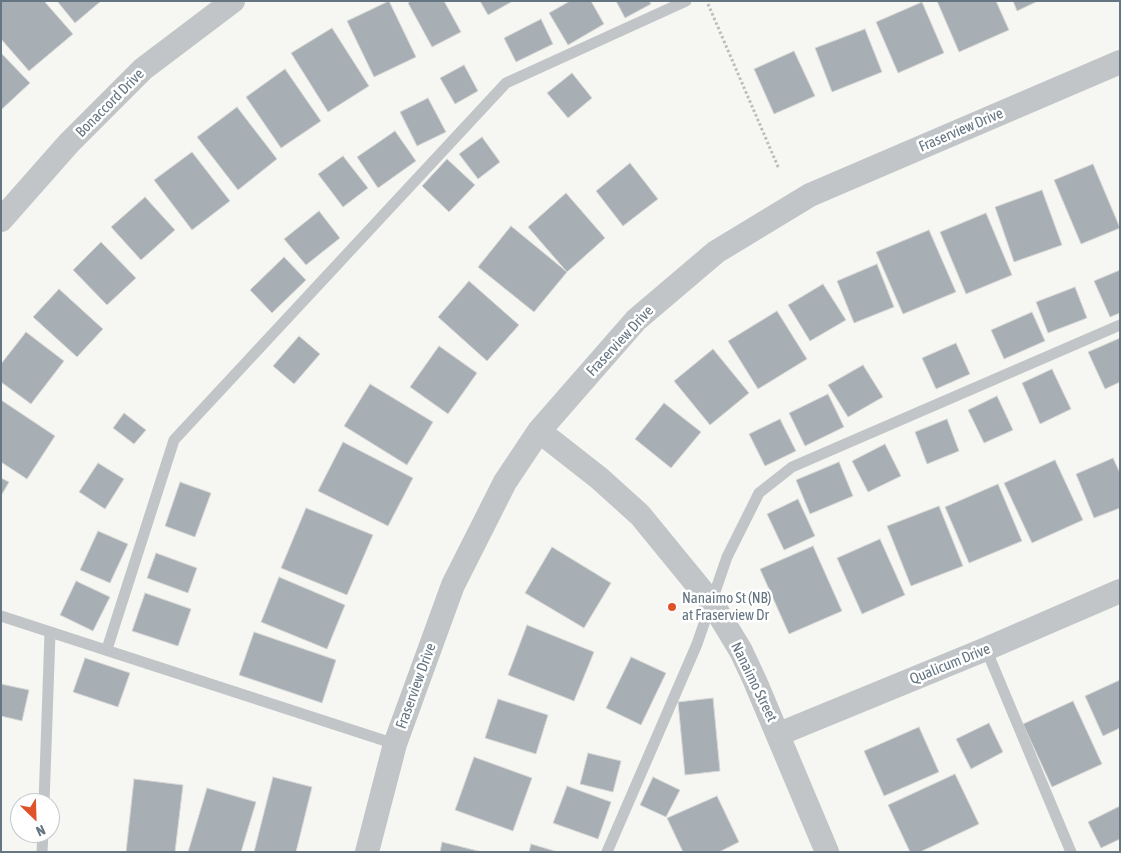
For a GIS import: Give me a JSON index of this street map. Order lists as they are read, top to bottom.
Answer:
{
  "streets": {
    "street": [
      "Bonaccord Drive",
      "Fraserview Drive",
      "Qualicum Drive",
      "Nanaimo Street"
    ]
  },
  "crossings": [
    ["Fraserview Drive", "Nanaimo Street"],
    ["Qualicum Drive", "Nanaimo Street"]
  ],
  "places": ["Nanaimo St (NB) at Fraserview Dr"],
  "north": "bottom right"
}
